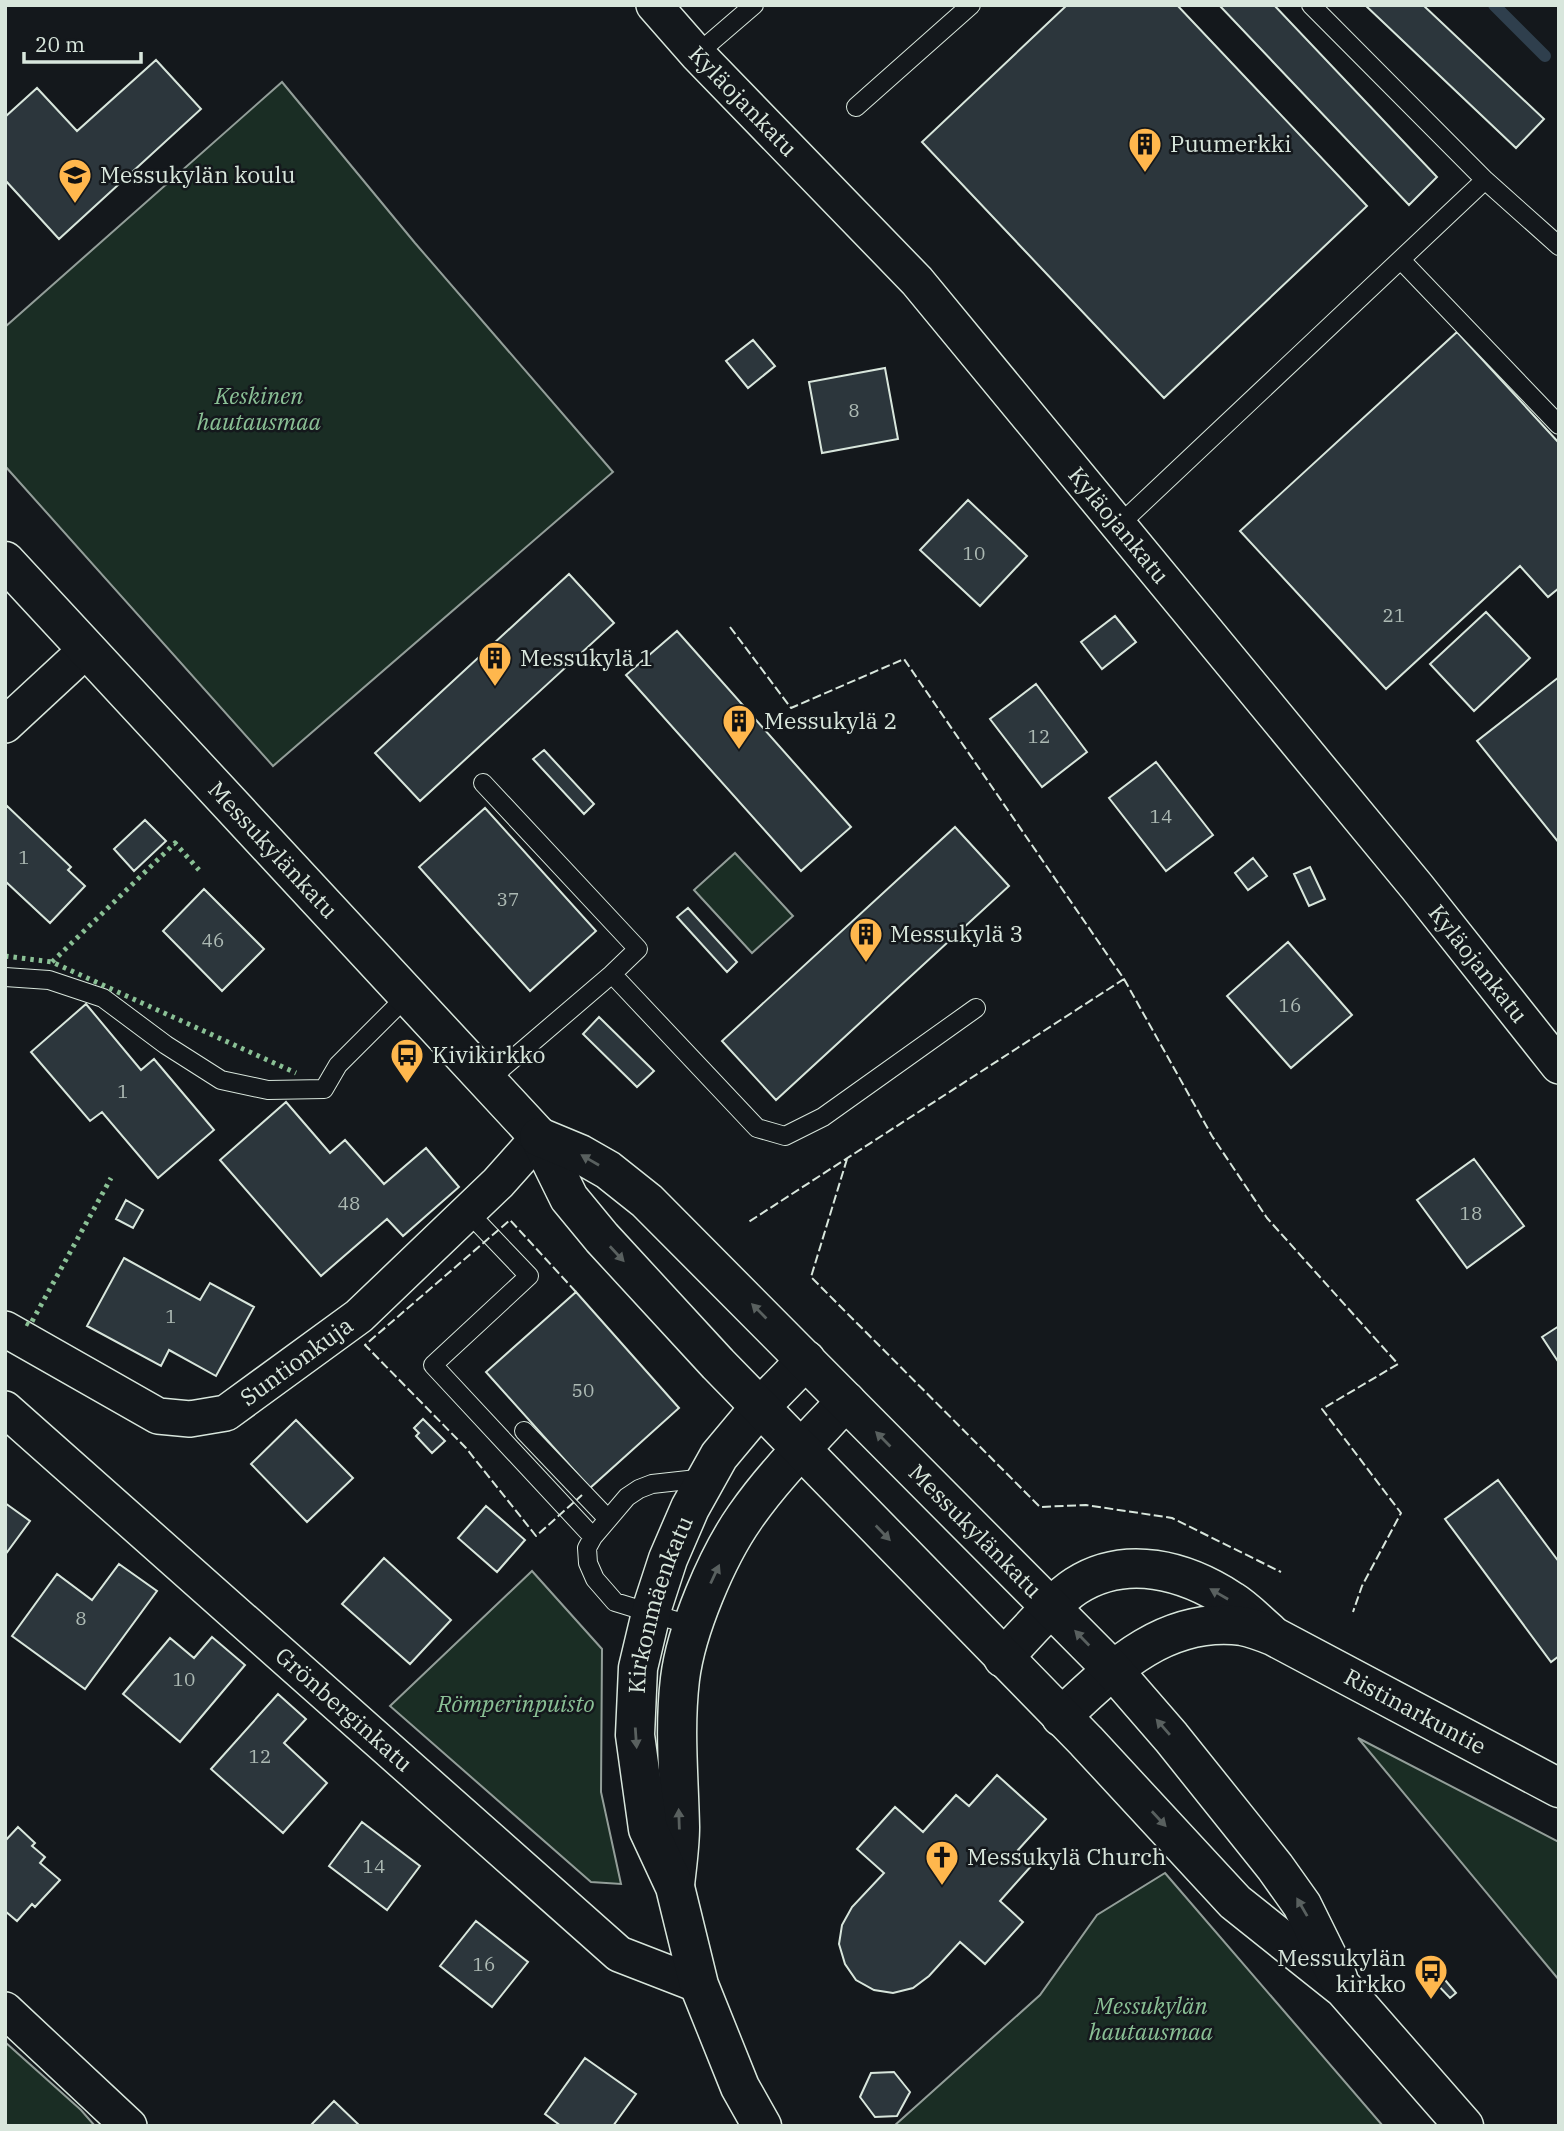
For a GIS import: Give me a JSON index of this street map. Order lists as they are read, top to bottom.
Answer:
{
  "streets": {
    "main road": ["Messukylänkatu", "Kirkonmäenkatu", "Ristinarkuntie"],
    "street": ["Kyläojankatu", "Suntionkuja", "Grönberginkatu"]
  },
  "crossings": [
    ["Messukylänkatu", "Suntionkuja"],
    ["Messukylänkatu", "Kirkonmäenkatu"],
    ["Messukylänkatu", "Ristinarkuntie"],
    ["Kirkonmäenkatu", "Grönberginkatu"]
  ],
  "parks": ["Keskinen hautausmaa", "Römperinpuisto", "Messukylän hautausmaa"],
  "places": {
    "building": [
      "Puumerkki",
      "Messukylä 1",
      "Messukylä 2",
      "Messukylä 3"
    ],
    "school or university": ["Messukylän koulu"],
    "bus stop": ["Kivikirkko", "Messukylän kirkko"],
    "church": ["Messukylä Church"]
  },
  "house_numbers": [
    "8",
    "10",
    "21",
    "12",
    "14",
    "1",
    "37",
    "46",
    "16",
    "1",
    "48",
    "18",
    "1",
    "50",
    "8",
    "10",
    "12",
    "14",
    "16"
  ],
  "scale_bar": "20 m"
}
